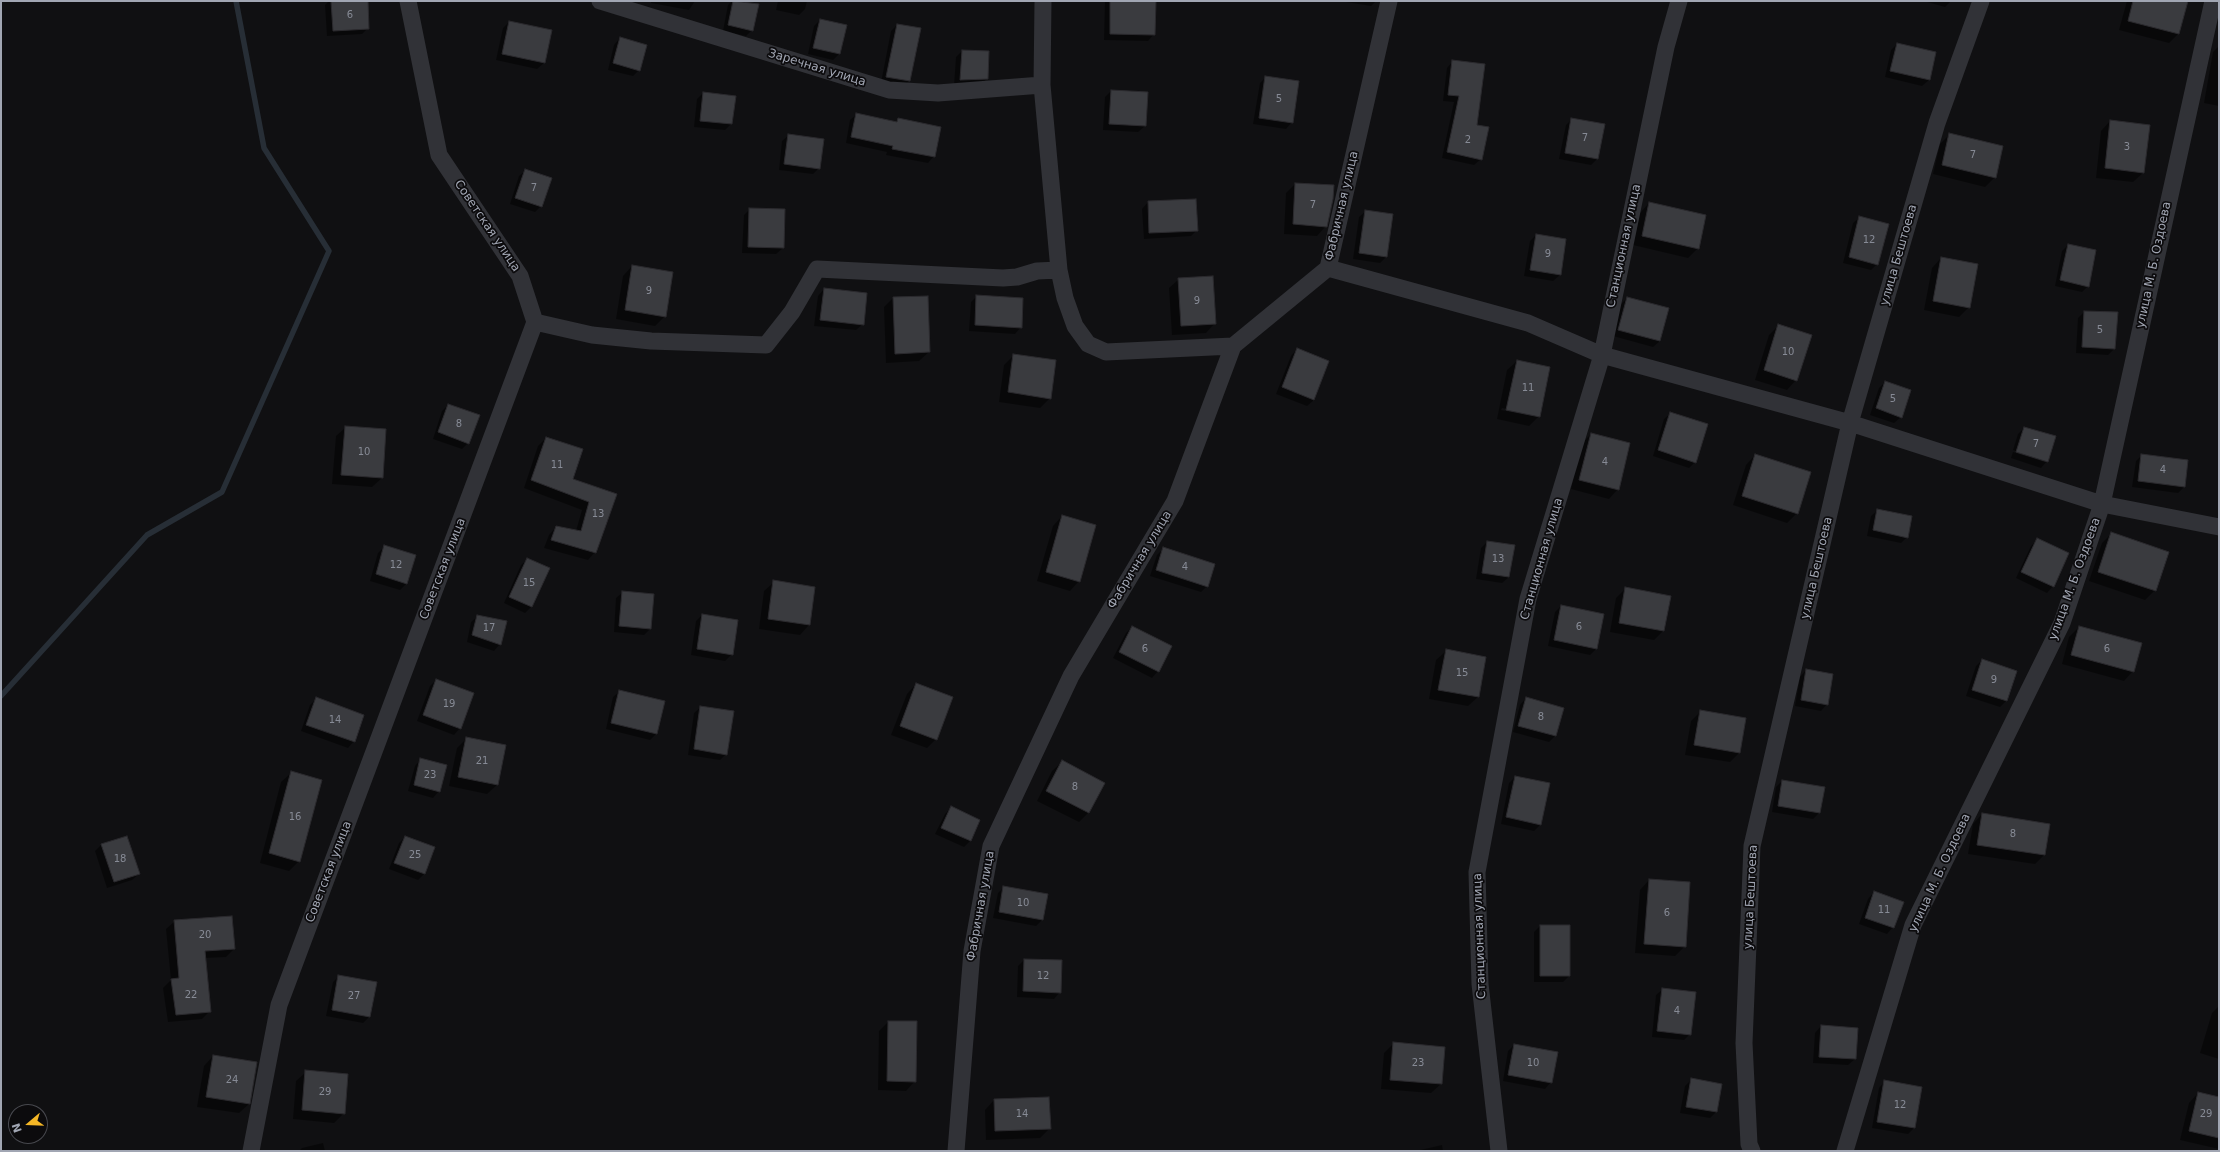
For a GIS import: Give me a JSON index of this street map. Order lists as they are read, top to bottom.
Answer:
{
  "streets": {
    "street": [
      "Заречная улица",
      "Фабричная улица",
      "Советская улица",
      "Станционная улица",
      "улица Бештоева",
      "улица М. Б. Оздоева"
    ]
  },
  "house_numbers": [
    "6",
    "5",
    "7",
    "2",
    "3",
    "7",
    "7",
    "7",
    "12",
    "9",
    "9",
    "9",
    "5",
    "10",
    "11",
    "5",
    "8",
    "7",
    "10",
    "4",
    "11",
    "4",
    "13",
    "13",
    "12",
    "4",
    "15",
    "6",
    "17",
    "6",
    "6",
    "15",
    "9",
    "19",
    "8",
    "14",
    "21",
    "23",
    "8",
    "16",
    "8",
    "25",
    "18",
    "10",
    "11",
    "6",
    "20",
    "12",
    "22",
    "27",
    "4",
    "23",
    "10",
    "24",
    "29",
    "12",
    "14",
    "29"
  ],
  "north": "left"
}
